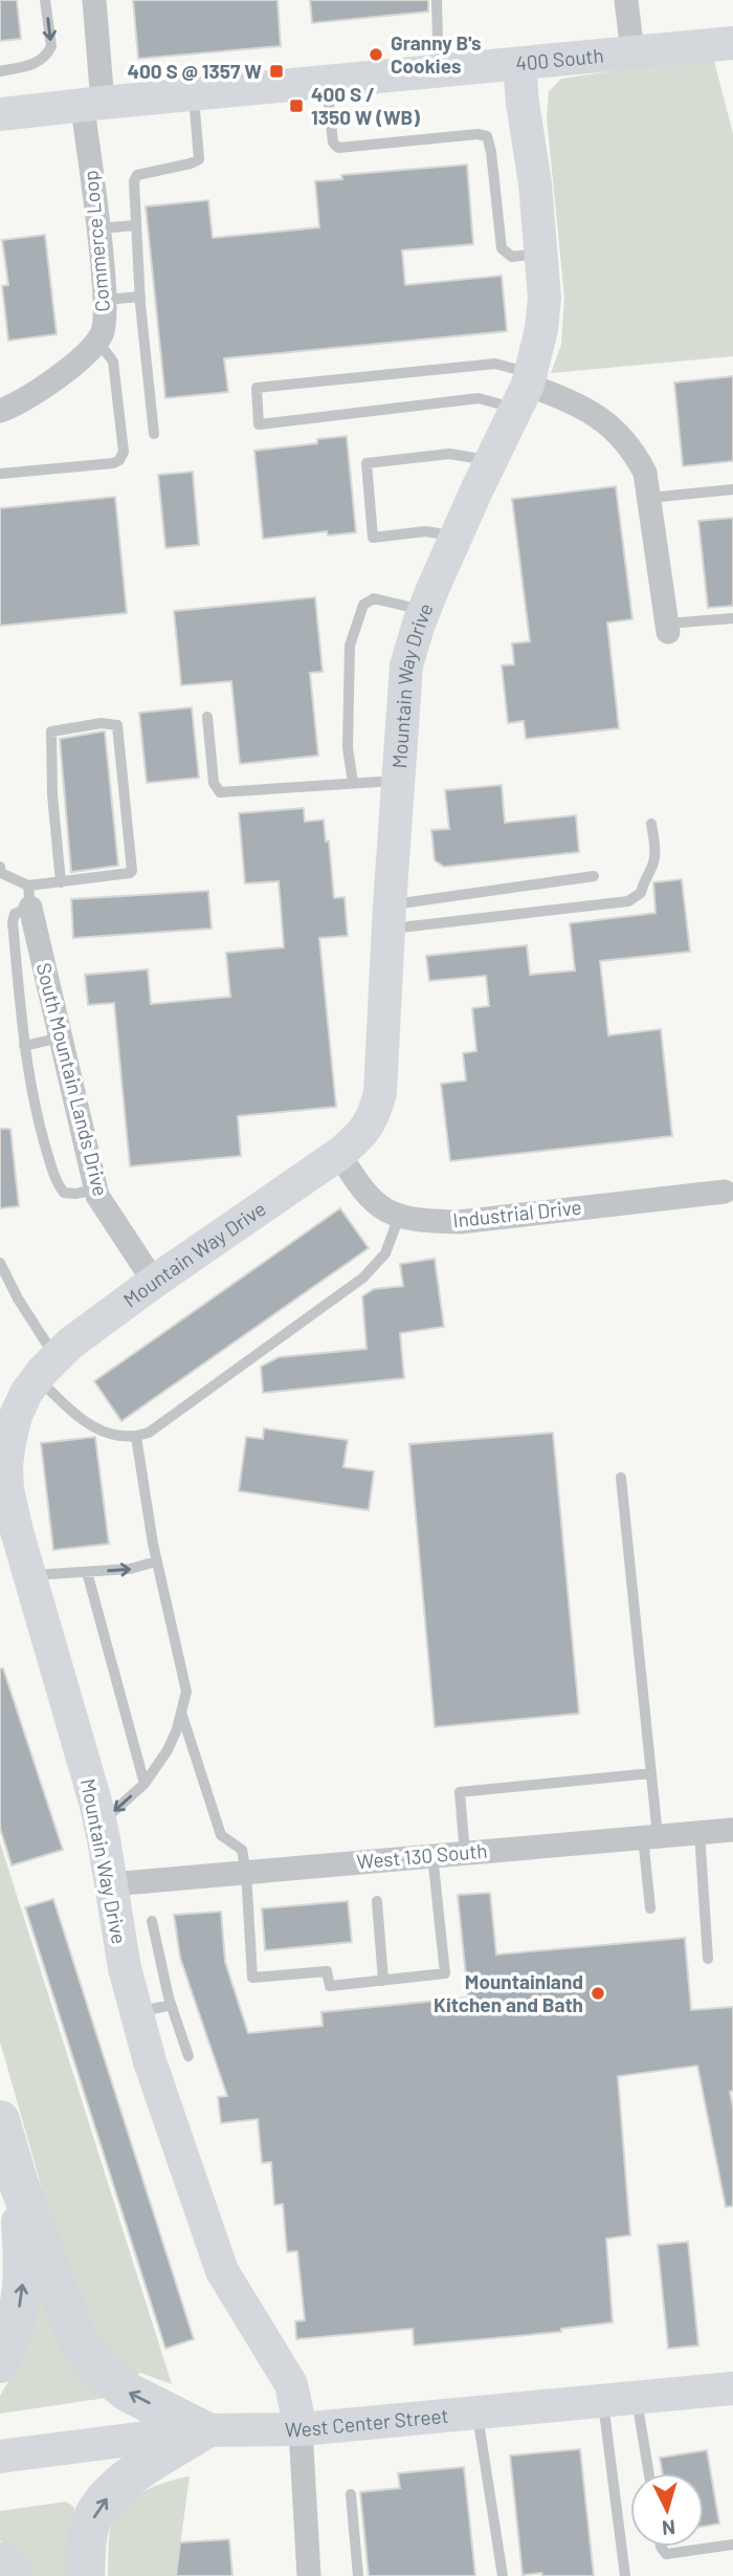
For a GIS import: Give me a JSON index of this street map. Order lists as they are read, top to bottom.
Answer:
{
  "streets": {
    "street": [
      "400 South",
      "Commerce Loop",
      "Mountain Way Drive",
      "South Mountain Lands Drive",
      "Industrial Drive",
      "West 130 South",
      "West Center Street"
    ]
  },
  "crossings": [
    ["400 South", "Commerce Loop"],
    ["400 South", "Mountain Way Drive"],
    ["Mountain Way Drive", "South Mountain Lands Drive"],
    ["Mountain Way Drive", "Industrial Drive"],
    ["Mountain Way Drive", "West 130 South"],
    ["Mountain Way Drive", "West Center Street"]
  ],
  "places": {
    "other": ["Granny B's Cookies", "Mountainland Kitchen and Bath"],
    "transit": ["400 S @ 1357 W", "400 S / 1350 W (WB)"]
  },
  "north": "bottom"
}
